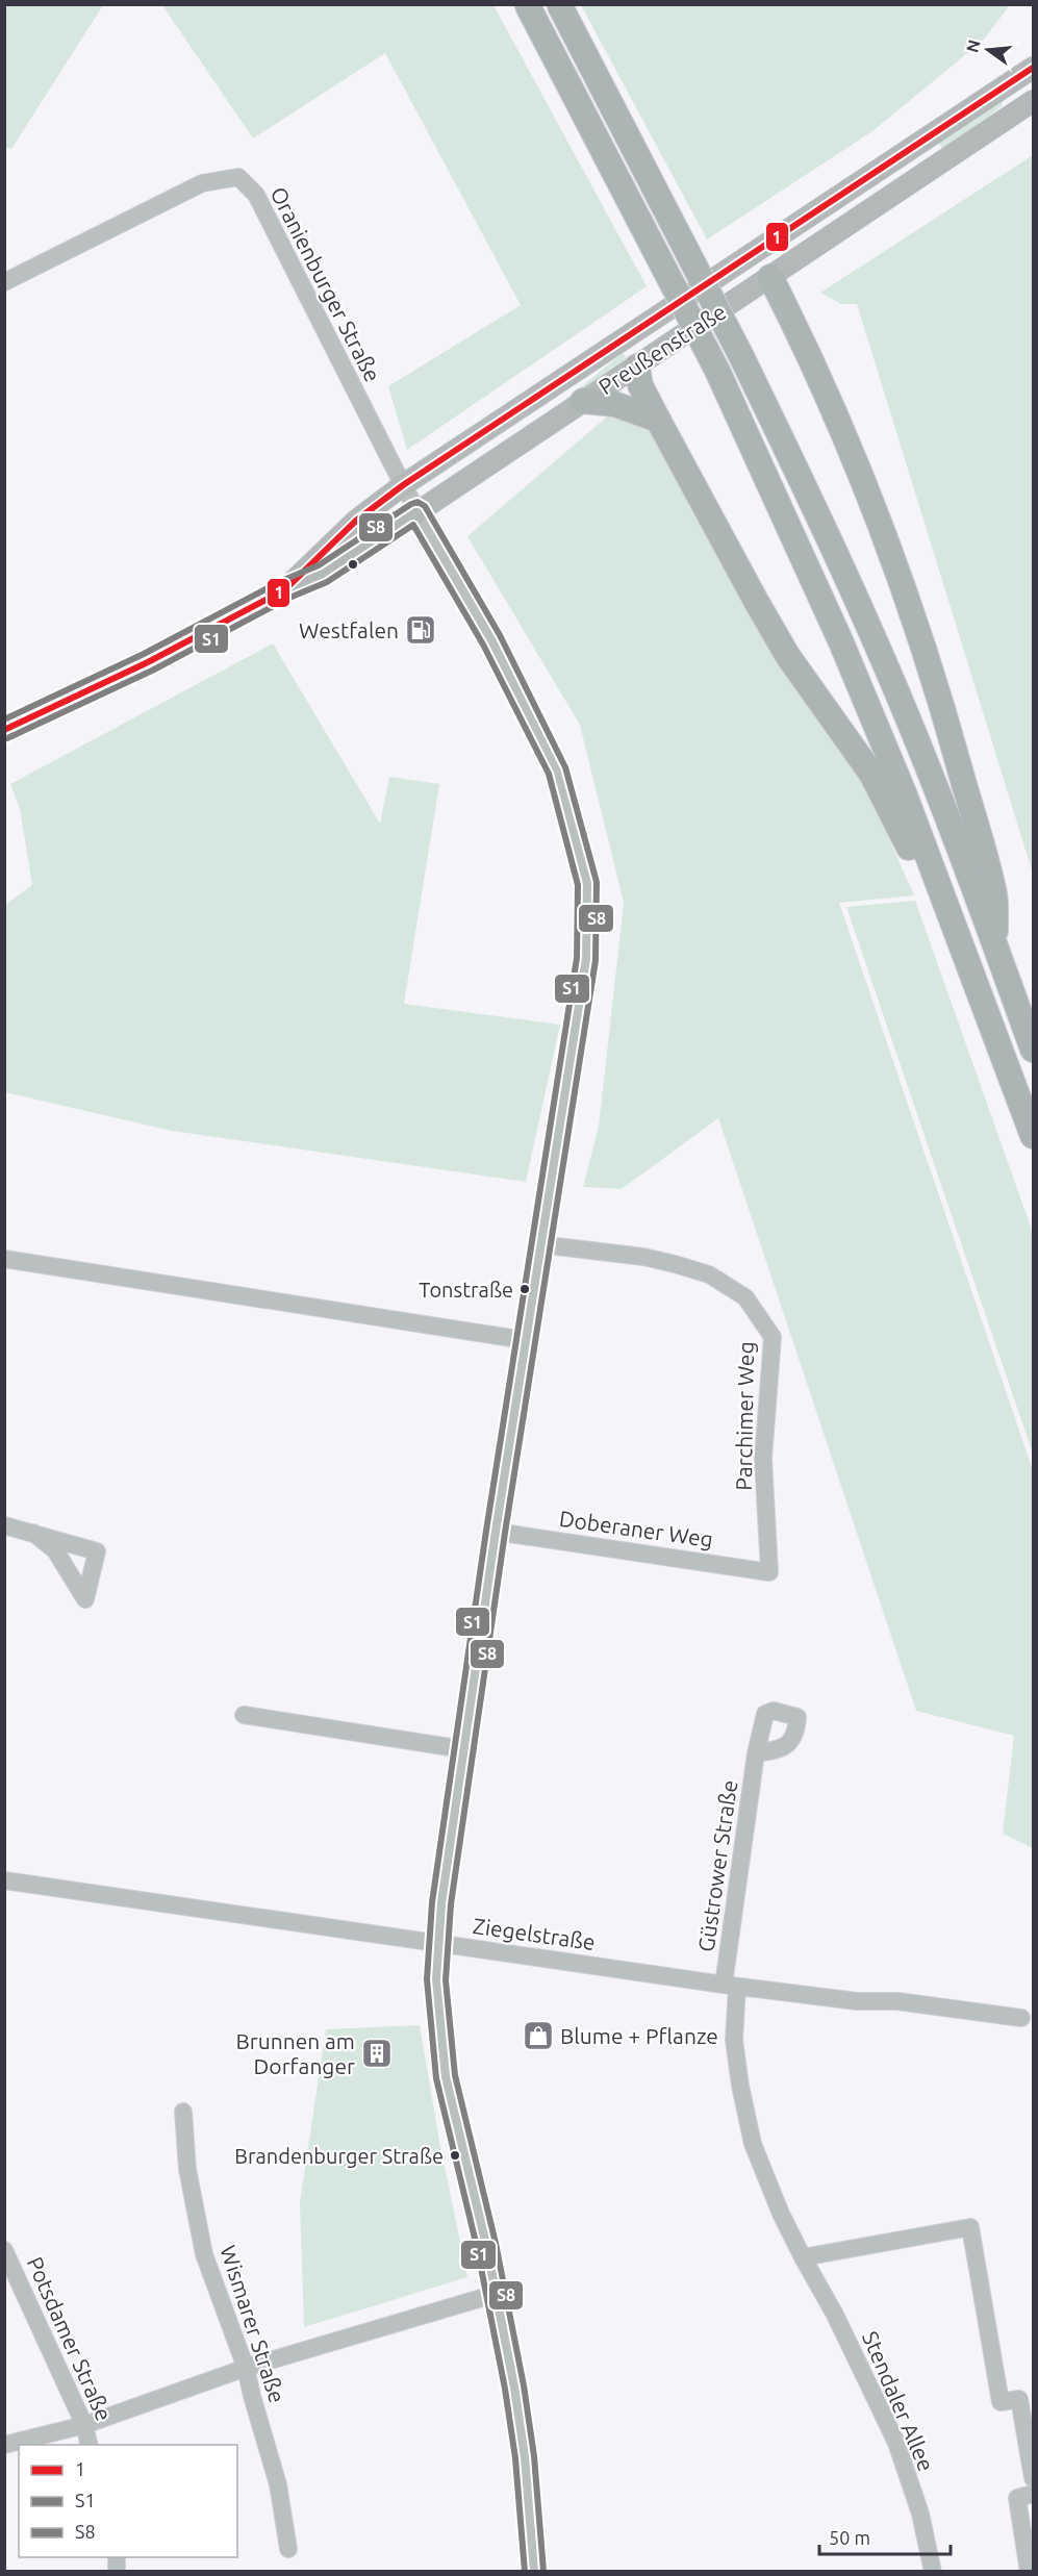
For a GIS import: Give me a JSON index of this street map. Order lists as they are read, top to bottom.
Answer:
{
  "streets": {
    "main road": ["Preußenstraße"],
    "street": [
      "Oranienburger Straße",
      "Parchimer Weg",
      "Doberaner Weg",
      "Güstrower Straße",
      "Ziegelstraße",
      "Wismarer Straße",
      "Potsdamer Straße",
      "Stendaler Allee"
    ]
  },
  "crossings": [
    ["Oranienburger Straße", "Preußenstraße"],
    ["Oranienburger Straße", "Parchimer Weg"],
    ["Oranienburger Straße", "Doberaner Weg"],
    ["Oranienburger Straße", "Ziegelstraße"],
    ["Parchimer Weg", "Doberaner Weg"],
    ["Güstrower Straße", "Ziegelstraße"],
    ["Güstrower Straße", "Stendaler Allee"],
    ["Ziegelstraße", "Stendaler Allee"]
  ],
  "places": {
    "fuel station": ["Westfalen"],
    "other": ["Tonstraße", "Brandenburger Straße"],
    "shop": ["Blume + Pflanze"],
    "building": ["Brunnen am Dorfanger"]
  },
  "lines": ["transit line 1", "transit line S8", "transit line S1"],
  "legend": ["1", "S1", "S8"],
  "scale_bar": "50 m",
  "north": "left"
}
